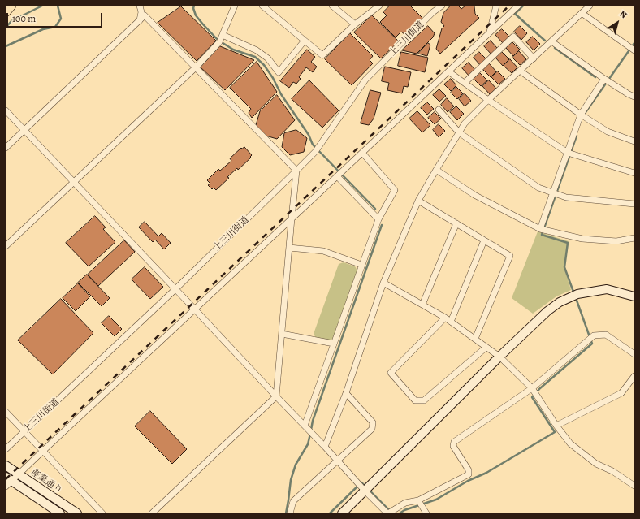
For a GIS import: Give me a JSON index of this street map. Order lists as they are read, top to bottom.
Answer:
{
  "streets": {
    "street": ["上三川街道", "産業通り"]
  },
  "scale_bar": "100 m",
  "north": "top right"
}
